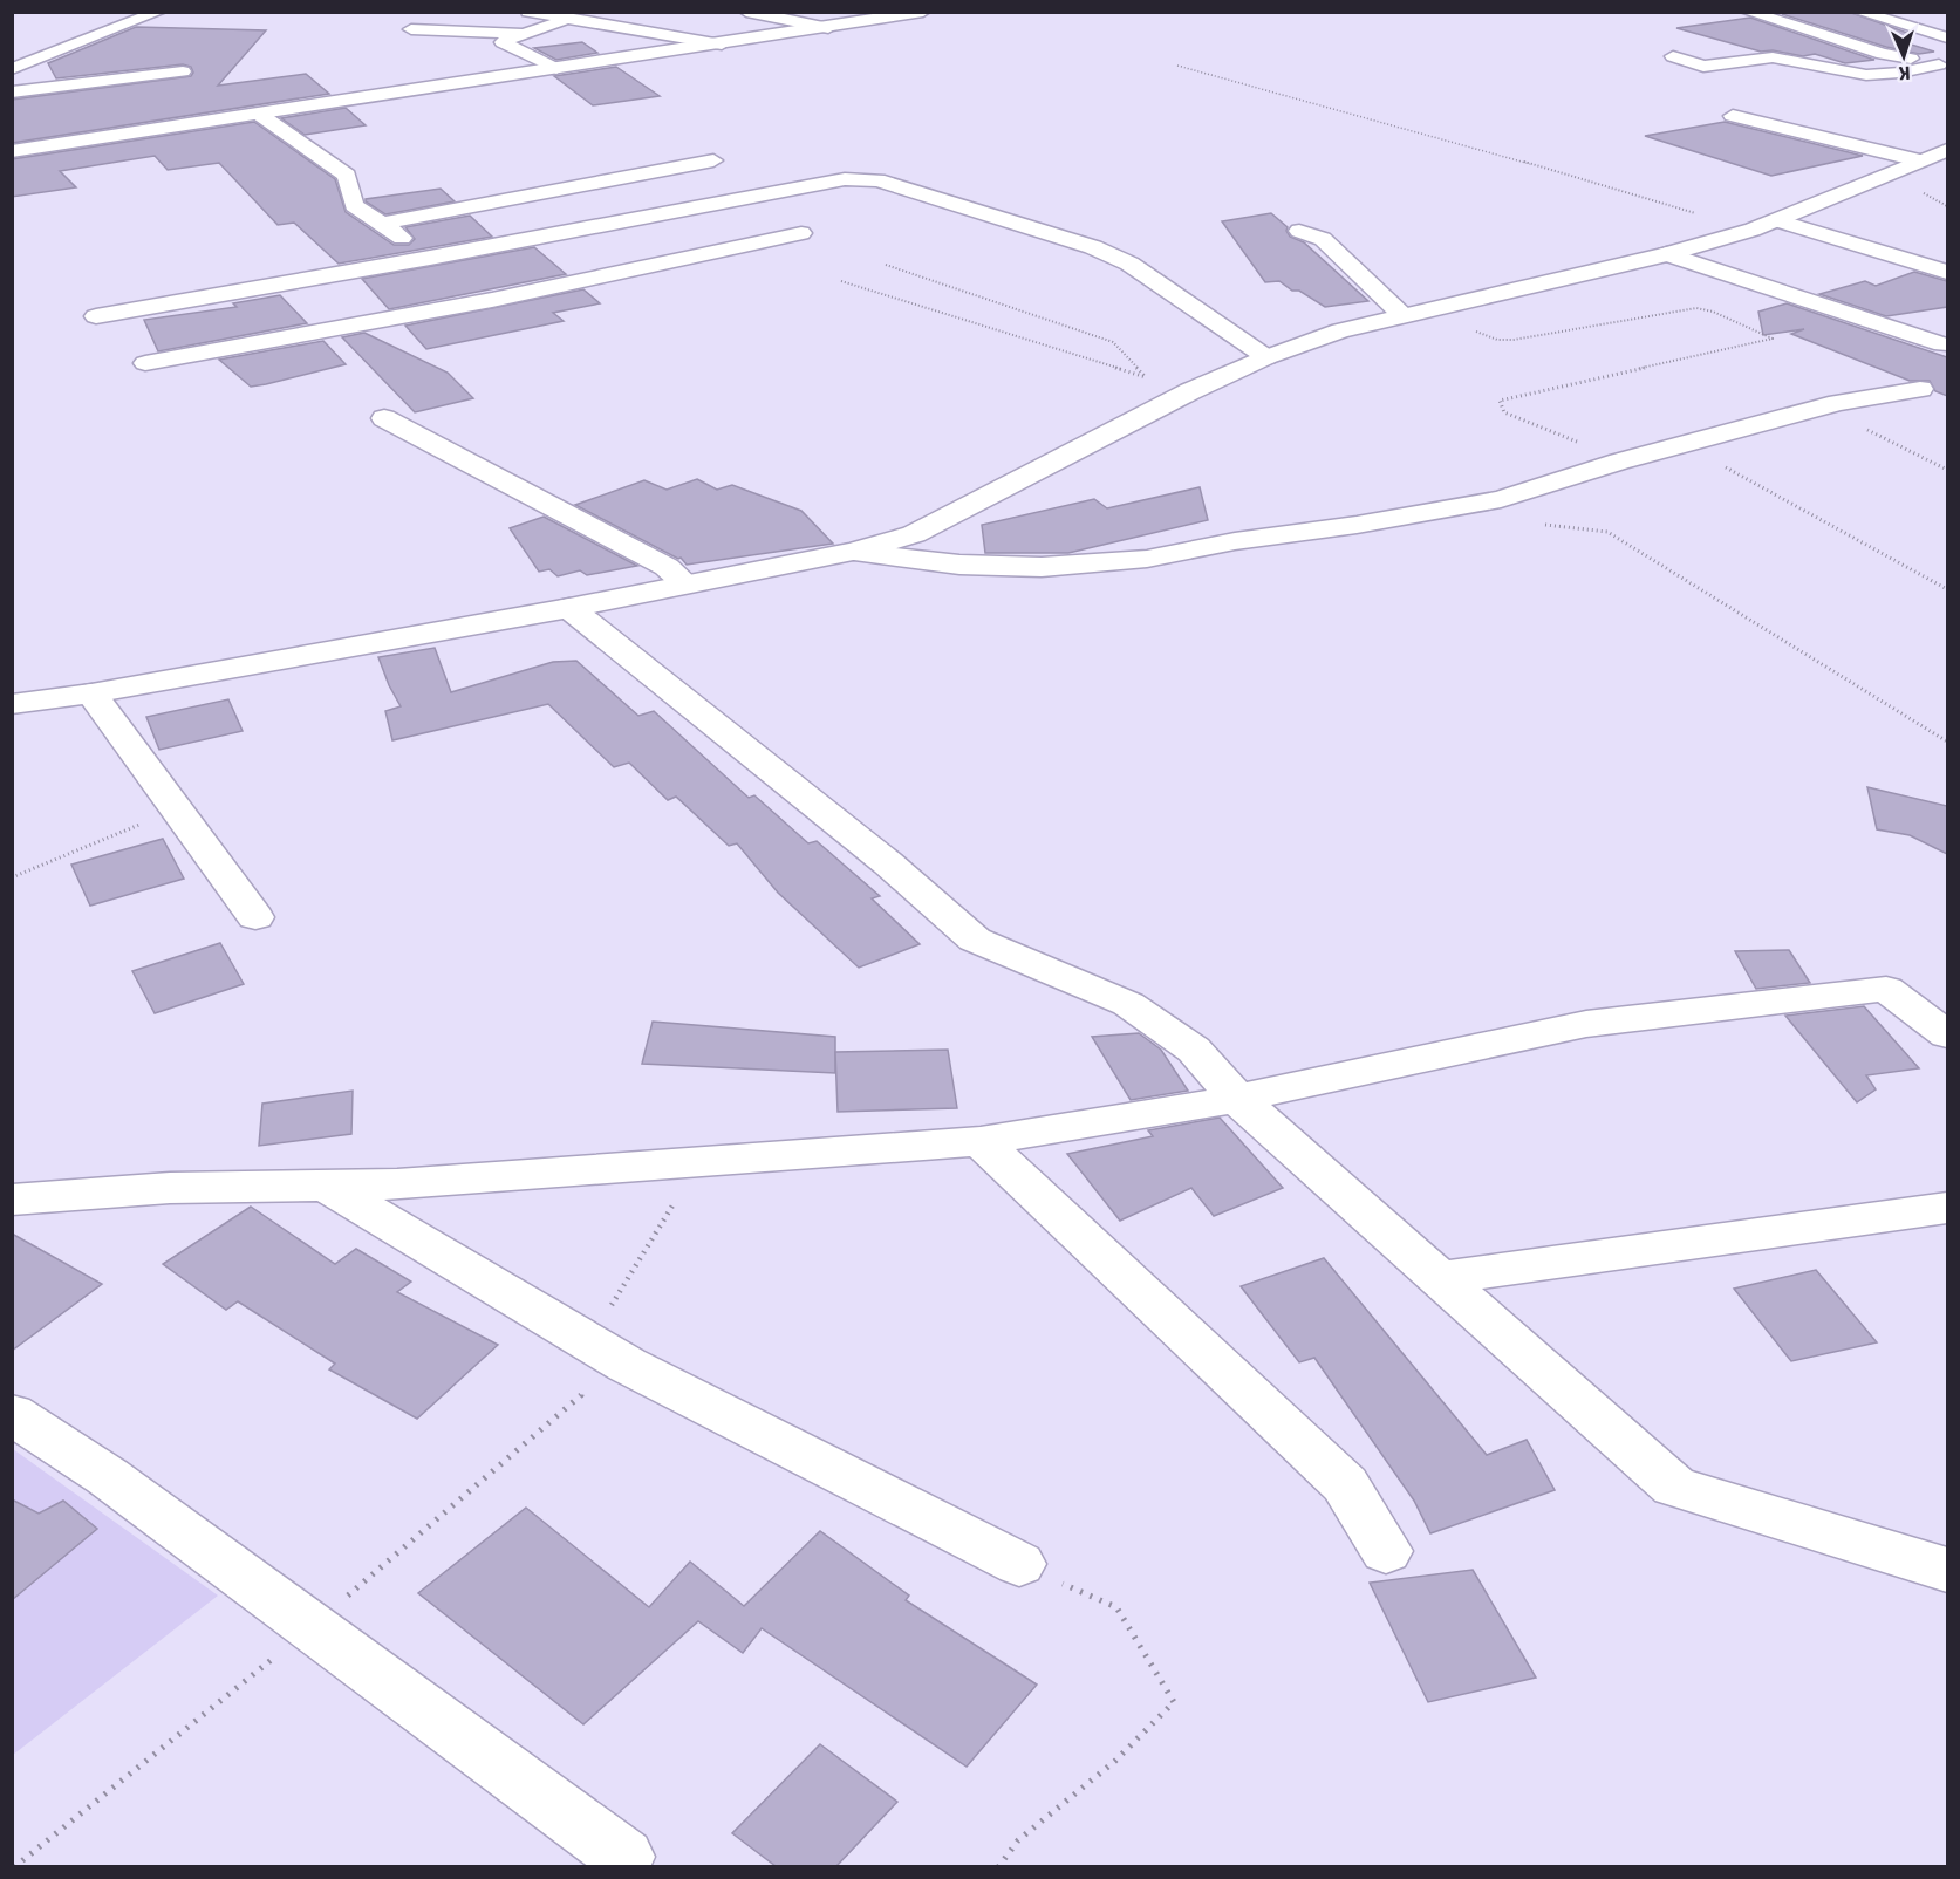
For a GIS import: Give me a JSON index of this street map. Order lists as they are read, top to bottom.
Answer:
{
  "north": "bottom"
}
